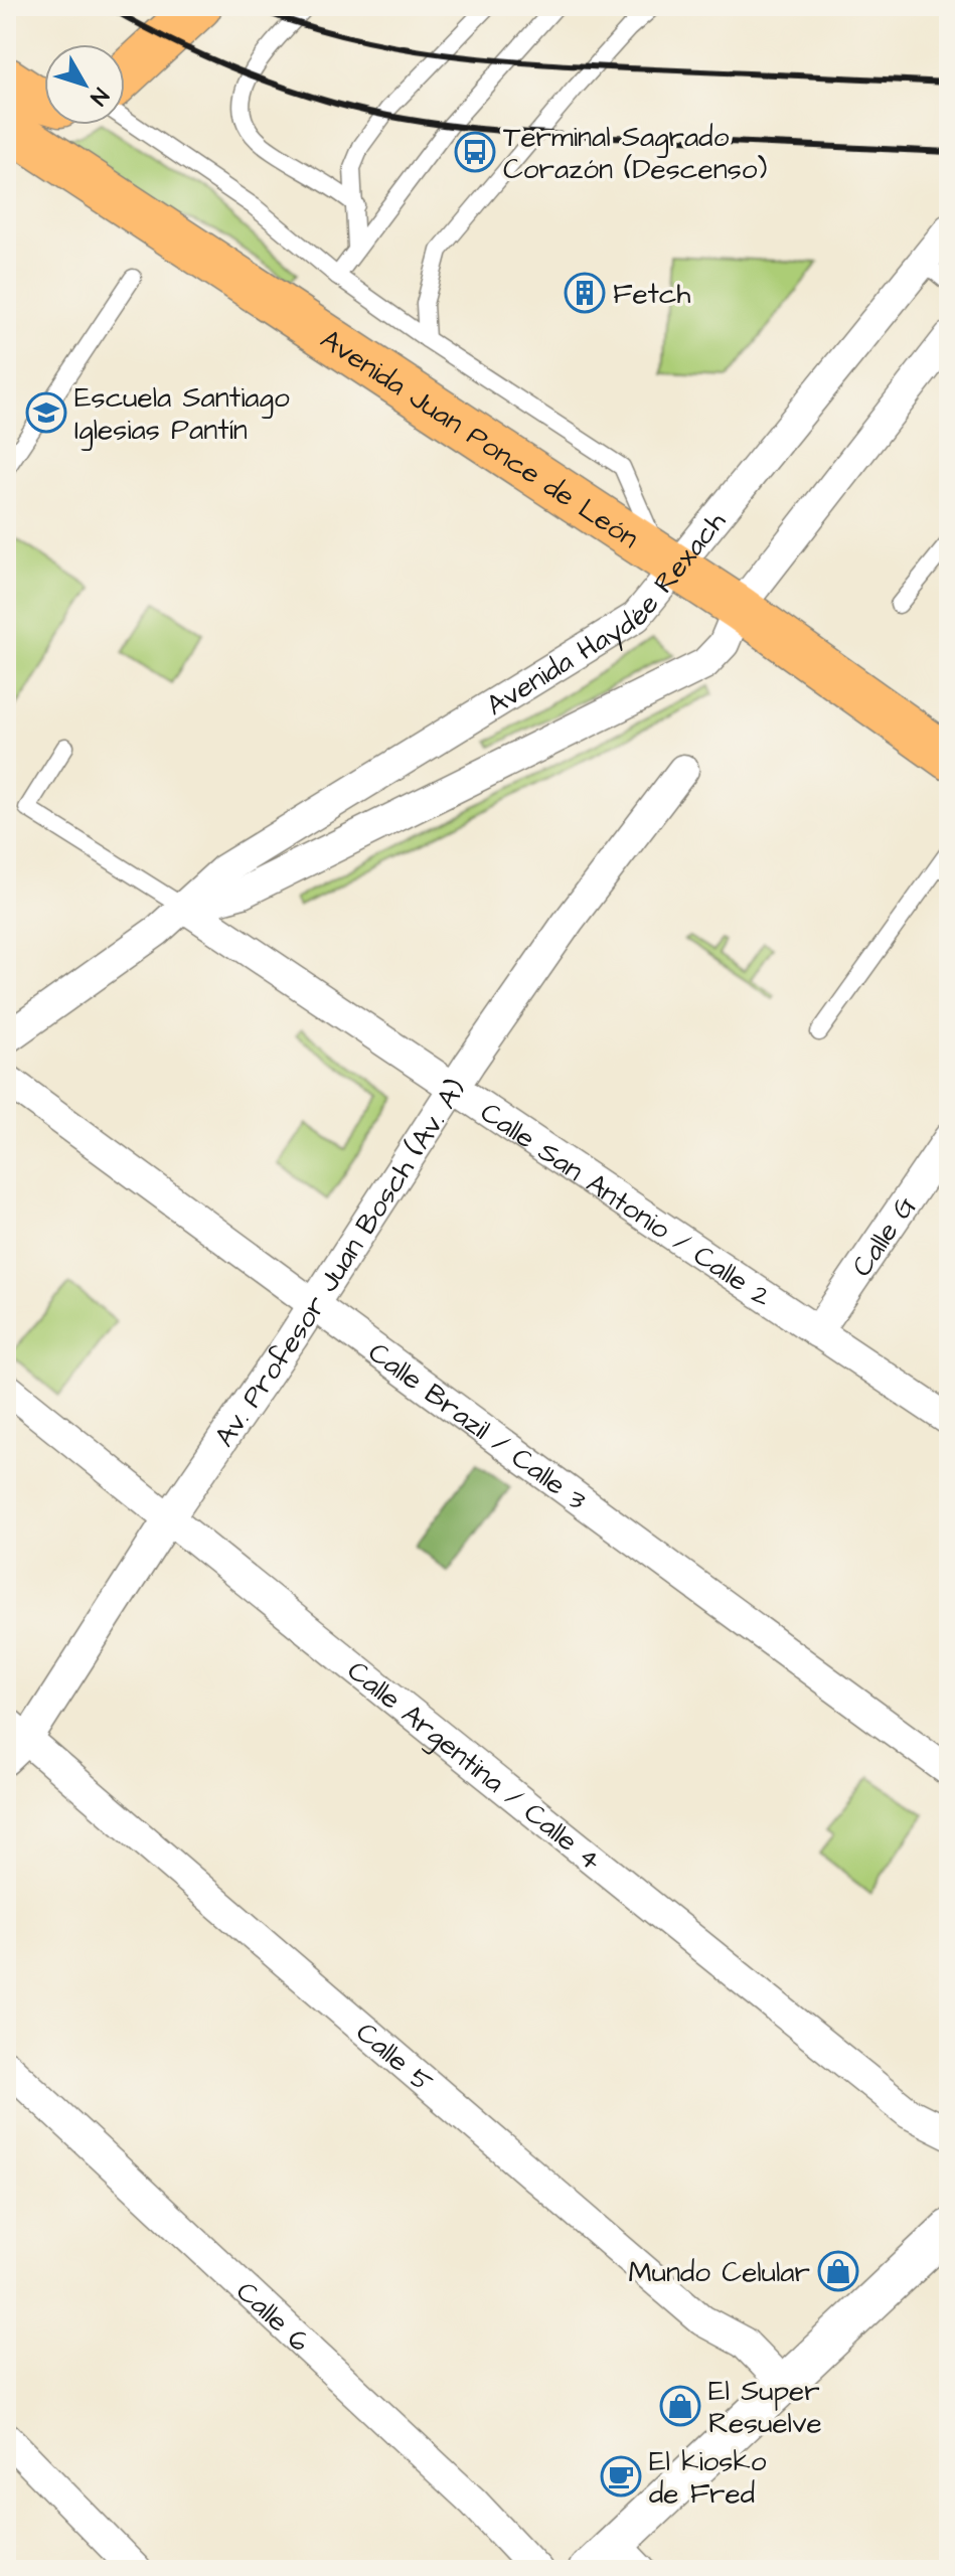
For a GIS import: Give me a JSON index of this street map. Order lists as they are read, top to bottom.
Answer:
{
  "streets": {
    "main road": ["Avenida Juan Ponce de León"],
    "street": [
      "Avenida Haydée Rexach",
      "Calle San Antonio / Calle 2",
      "Calle G",
      "Av. Profesor Juan Bosch (Av. A)",
      "Calle Brazil / Calle 3",
      "Calle Argentina / Calle 4",
      "Calle 5",
      "Calle 6"
    ]
  },
  "crossings": [
    ["Avenida Juan Ponce de León", "Avenida Haydée Rexach"],
    ["Avenida Haydée Rexach", "Calle San Antonio / Calle 2"],
    ["Calle San Antonio / Calle 2", "Calle G"],
    ["Calle San Antonio / Calle 2", "Av. Profesor Juan Bosch (Av. A)"],
    ["Av. Profesor Juan Bosch (Av. A)", "Calle Brazil / Calle 3"],
    ["Av. Profesor Juan Bosch (Av. A)", "Calle Argentina / Calle 4"],
    ["Av. Profesor Juan Bosch (Av. A)", "Calle 5"]
  ],
  "places": {
    "bus stop": ["Terminal Sagrado Corazón (Descenso)"],
    "building": ["Fetch"],
    "school or university": ["Escuela Santiago Iglesias Pantín"],
    "shop": ["Mundo Celular", "El Super Resuelve"],
    "cafe": ["El kiosko de Fred"]
  },
  "north": "bottom right"
}
